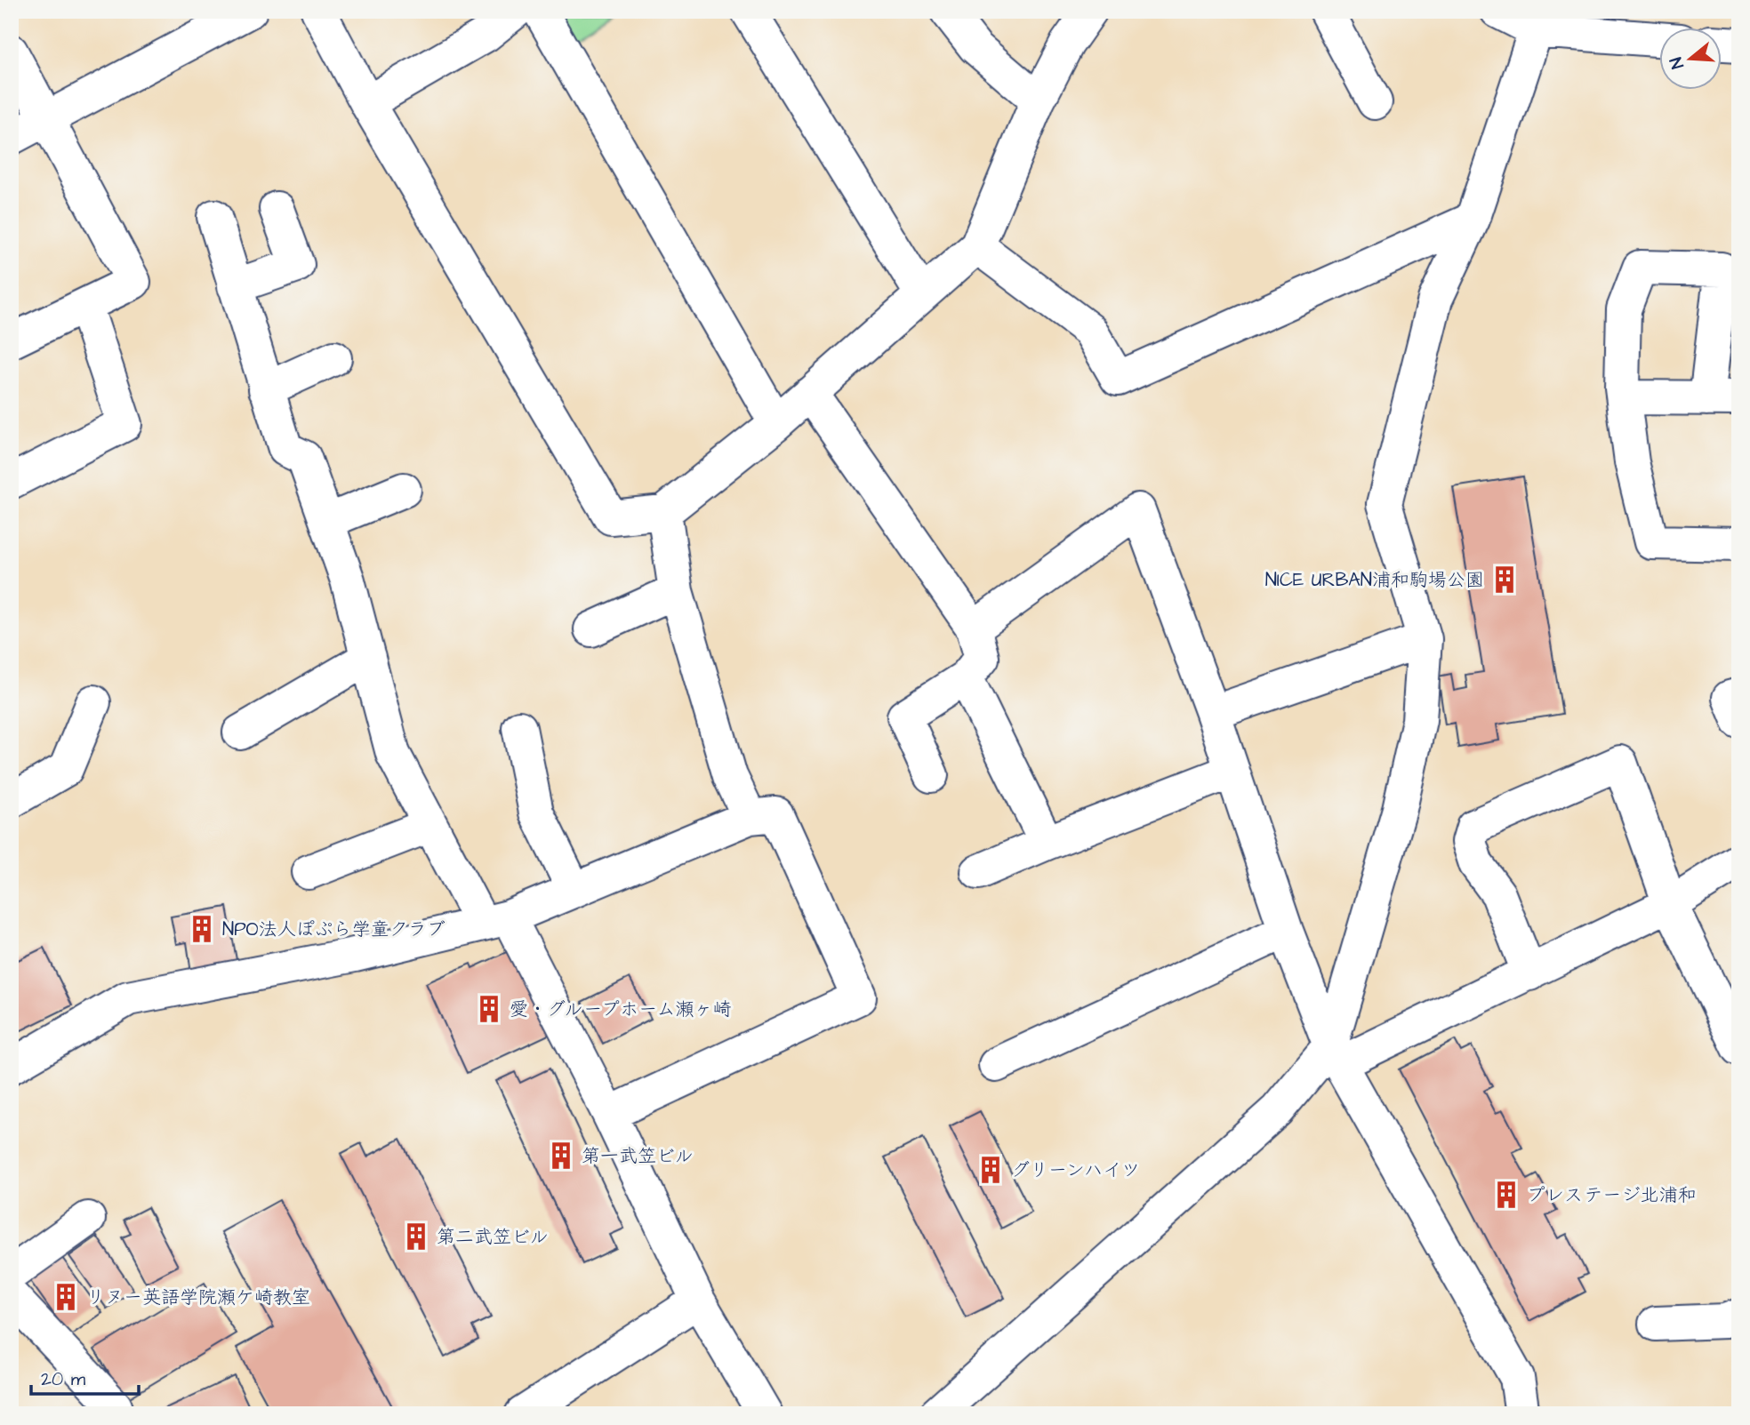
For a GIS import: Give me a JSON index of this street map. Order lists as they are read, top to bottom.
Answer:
{
  "places": {
    "building": [
      "NICE URBAN浦和駒場公園",
      "NPO法人ぽぷら学童クラブ",
      "愛・グループホーム瀬ヶ崎",
      "第一武笠ビル",
      "グリーンハイツ",
      "プレステージ北浦和",
      "第二武笠ビル",
      "リヌー英語学院瀬ケ崎教室"
    ]
  },
  "scale_bar": "20 m",
  "north": "left"
}
